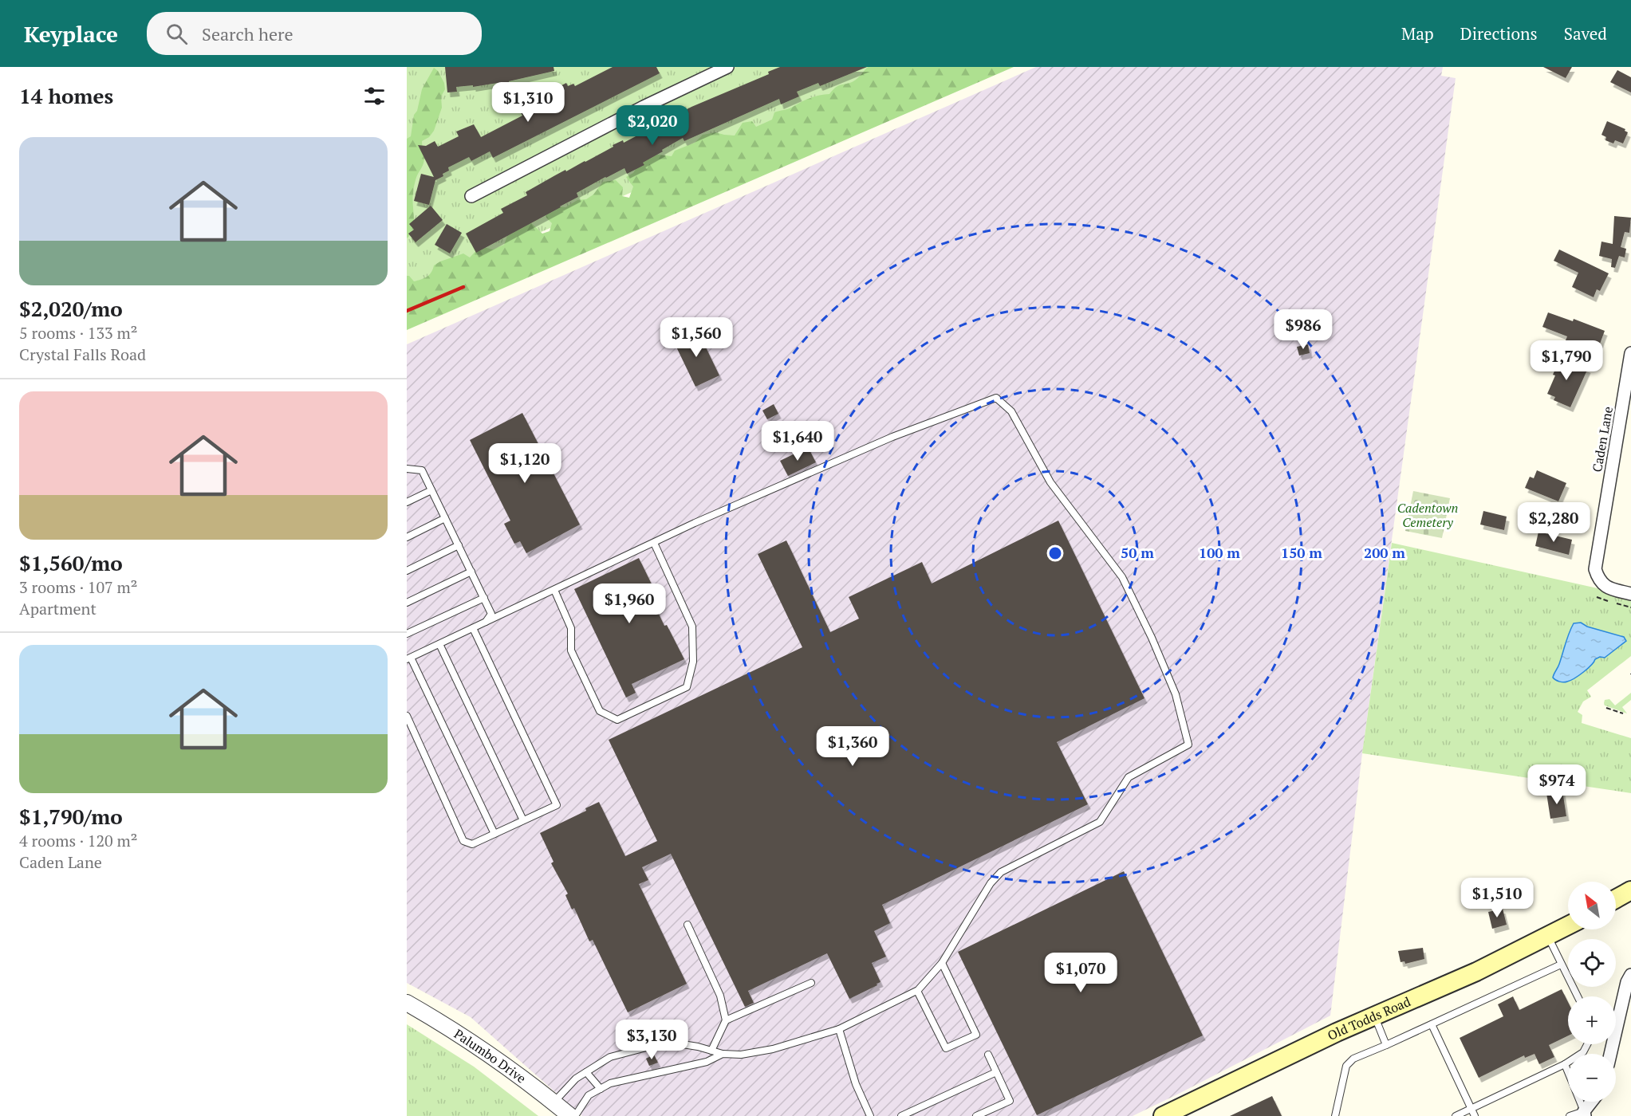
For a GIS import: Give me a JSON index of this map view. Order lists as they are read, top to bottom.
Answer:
{
  "streets": {
    "main road": ["Old Todds Road"],
    "street": ["Caden Lane", "Palumbo Drive"]
  },
  "parks": ["Cadentown Cemetery"],
  "north": "top left",
  "page": {
    "header": "Keyplace",
    "search": "Search here",
    "nav": ["Map", "Directions", "Saved"],
    "heading": "14 homes",
    "price": [
      "$1,310",
      "$2,020",
      "$986",
      "$1,560",
      "$1,790",
      "$1,640",
      "$1,120",
      "$2,280",
      "$1,960",
      "$1,360",
      "$974",
      "$1,510",
      "$1,070",
      "$3,130"
    ],
    "list": [
      {
        "name": "$2,020/mo",
        "note": "5 rooms · 133 m² · Crystal Falls Road"
      },
      {
        "name": "$1,560/mo",
        "note": "3 rooms · 107 m² · Apartment"
      },
      {
        "name": "$1,790/mo",
        "note": "4 rooms · 120 m² · Caden Lane"
      }
    ],
    "map_buttons": ["+", "−"]
  },
  "rings": [
    "50 m",
    "100 m",
    "150 m",
    "200 m"
  ]
}
